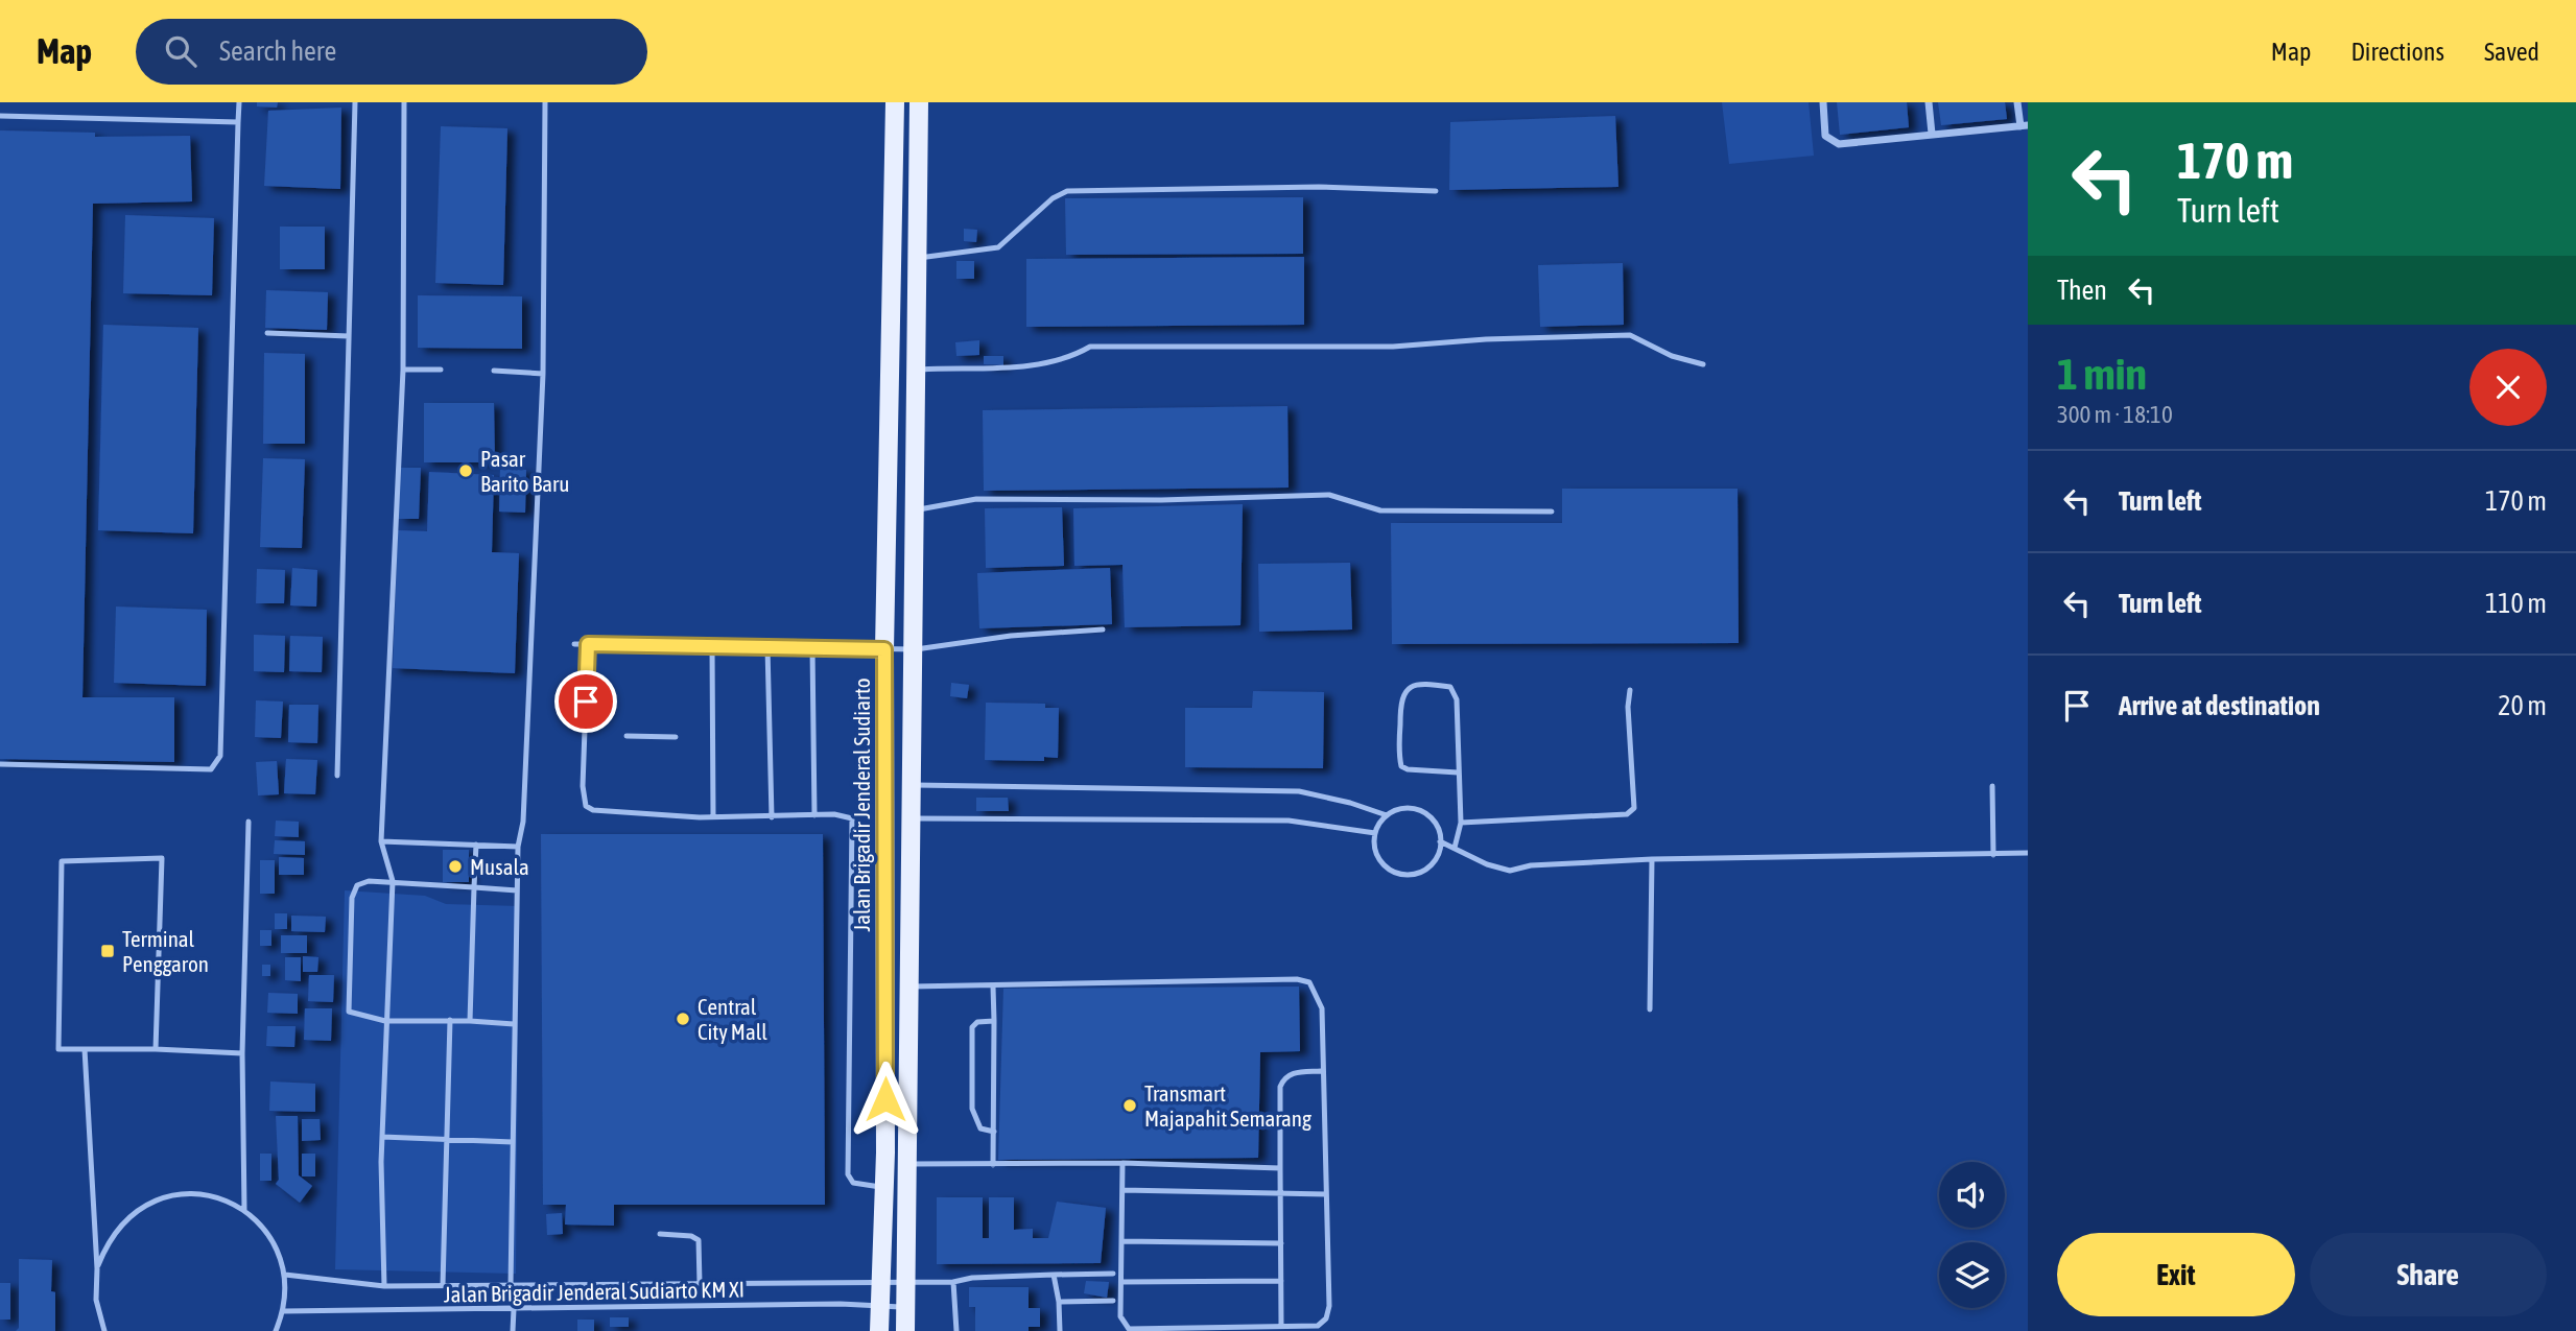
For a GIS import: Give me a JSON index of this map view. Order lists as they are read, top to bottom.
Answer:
{
  "streets": {
    "main road": ["Jalan Brigadir Jenderal Sudiarto"],
    "lane": ["Jalan Brigadir Jenderal Sudiarto KM XI"]
  },
  "crossings": [
    ["Jalan Brigadir Jenderal Sudiarto", "Jalan Brigadir Jenderal Sudiarto KM XI"]
  ],
  "places": {
    "other": [
      "Pasar Barito Baru",
      "Musala",
      "Central City Mall",
      "Transmart Majapahit Semarang"
    ],
    "transit": ["Terminal Penggaron"]
  },
  "page": {
    "header": "Map",
    "search": "Search here",
    "nav": ["Map", "Directions", "Saved"],
    "turn": ["170 m", "Turn left"],
    "then": "Then",
    "heading": ["1 min", "300 m · 18:10"],
    "list": [
      {
        "name": "Turn left",
        "value": "170 m"
      },
      {
        "name": "Turn left",
        "value": "110 m"
      },
      {
        "name": "Arrive at destination",
        "value": "20 m"
      }
    ],
    "buttons": ["Exit", "Share"]
  }
}
